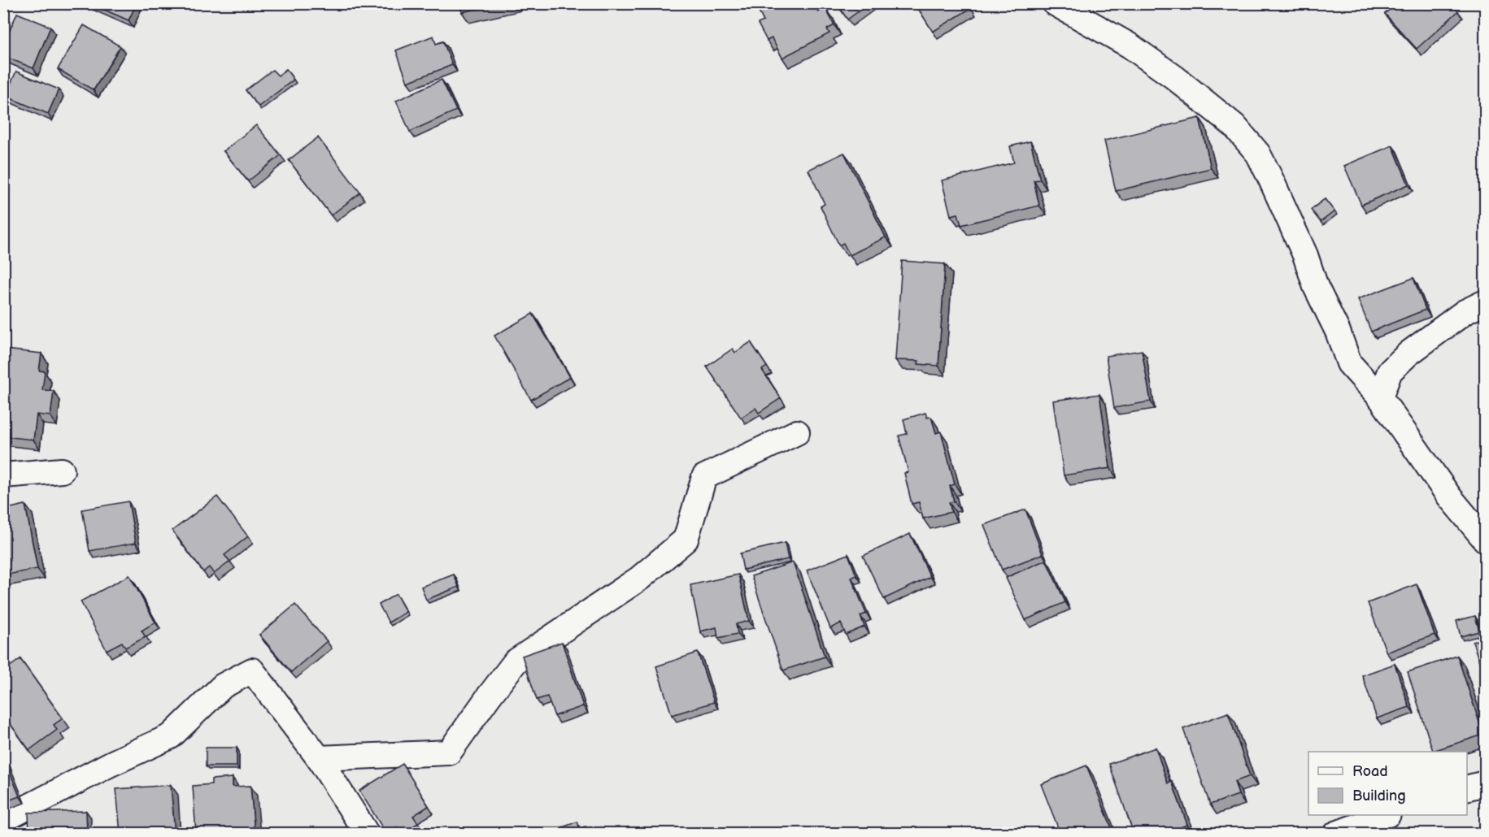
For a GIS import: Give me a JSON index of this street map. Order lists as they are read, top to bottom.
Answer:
{
  "legend": ["Road", "Building"]
}
